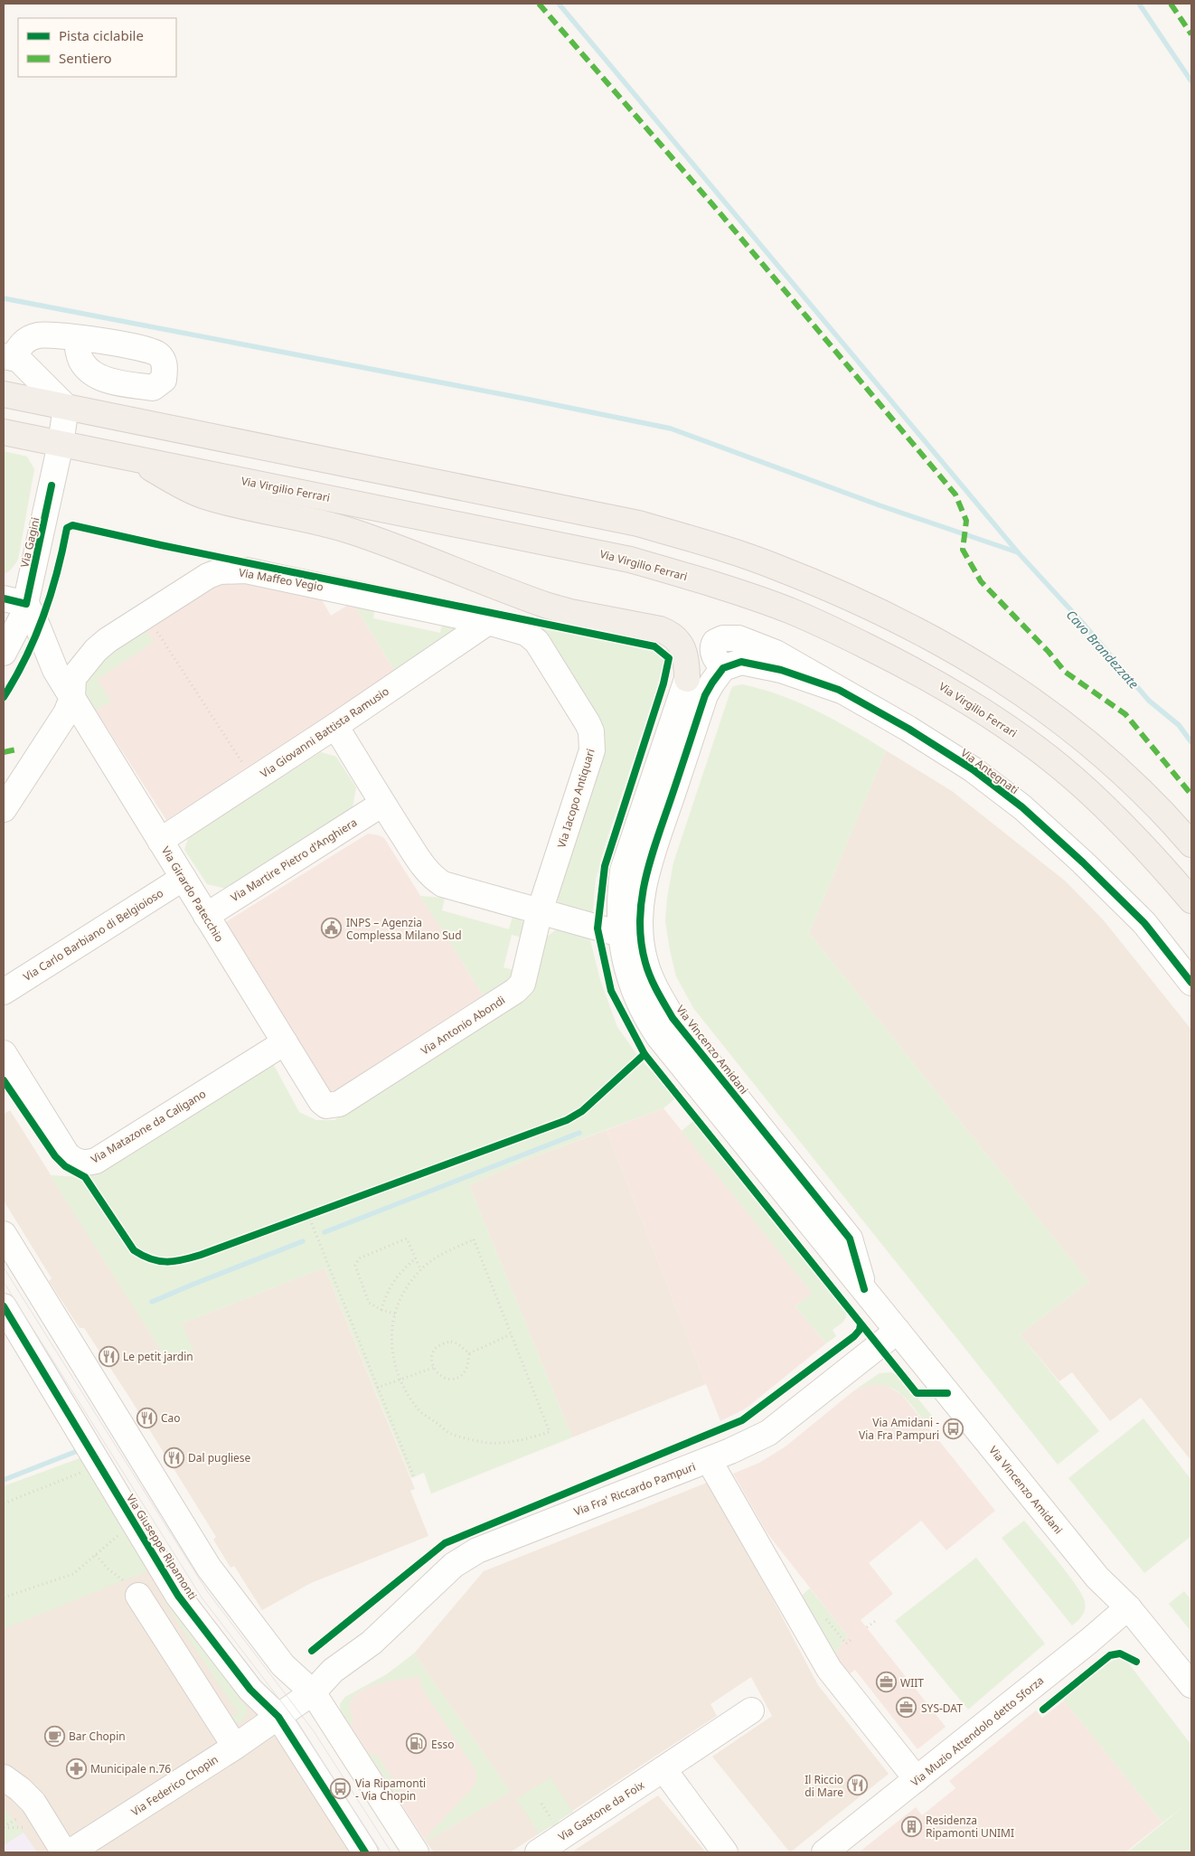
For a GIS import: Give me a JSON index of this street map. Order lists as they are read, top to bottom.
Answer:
{
  "streets": {
    "main road": ["Via Virgilio Ferrari"],
    "street": [
      "Via Gagini",
      "Via Maffeo Vegio",
      "Via Giovanni Battista Ramusio",
      "Via Antegnati",
      "Via Iacopo Antiquari",
      "Via Martire Pietro d'Anghiera",
      "Via Girardo Patecchio",
      "Via Carlo Barbiano di Belgioioso",
      "Via Antonio Abondi",
      "Via Vincenzo Amidani",
      "Via Matazone da Caligano",
      "Via Fra' Riccardo Pampuri",
      "Via Giuseppe Ripamonti",
      "Via Muzio Attendolo detto Sforza",
      "Via Federico Chopin",
      "Via Gastone da Foix"
    ]
  },
  "crossings": [
    ["Via Virgilio Ferrari", "Via Gagini"],
    ["Via Gagini", "Via Girardo Patecchio"],
    ["Via Maffeo Vegio", "Via Giovanni Battista Ramusio"],
    ["Via Maffeo Vegio", "Via Iacopo Antiquari"],
    ["Via Maffeo Vegio", "Via Girardo Patecchio"],
    ["Via Giovanni Battista Ramusio", "Via Iacopo Antiquari"],
    ["Via Giovanni Battista Ramusio", "Via Girardo Patecchio"],
    ["Via Antegnati", "Via Vincenzo Amidani"],
    ["Via Iacopo Antiquari", "Via Antonio Abondi"],
    ["Via Martire Pietro d'Anghiera", "Via Girardo Patecchio"],
    ["Via Girardo Patecchio", "Via Carlo Barbiano di Belgioioso"],
    ["Via Girardo Patecchio", "Via Antonio Abondi"],
    ["Via Girardo Patecchio", "Via Matazone da Caligano"],
    ["Via Vincenzo Amidani", "Via Fra' Riccardo Pampuri"],
    ["Via Vincenzo Amidani", "Via Muzio Attendolo detto Sforza"],
    ["Via Giuseppe Ripamonti", "Via Federico Chopin"]
  ],
  "water": ["Cavo Brandezzate"],
  "places": {
    "public building": ["INPS – Agenzia Complessa Milano Sud"],
    "restaurant": [
      "Le petit jardin",
      "Cao",
      "Dal pugliese",
      "Il Riccio di Mare"
    ],
    "bus stop": ["Via Amidani - Via Fra Pampuri", "Via Ripamonti - Via Chopin"],
    "office": ["WIIT", "SYS-DAT"],
    "cafe": ["Bar Chopin"],
    "fuel station": ["Esso"],
    "pharmacy": ["Municipale n.76"],
    "building": ["Residenza Ripamonti UNIMI"]
  },
  "legend": ["Pista ciclabile", "Sentiero"]
}
